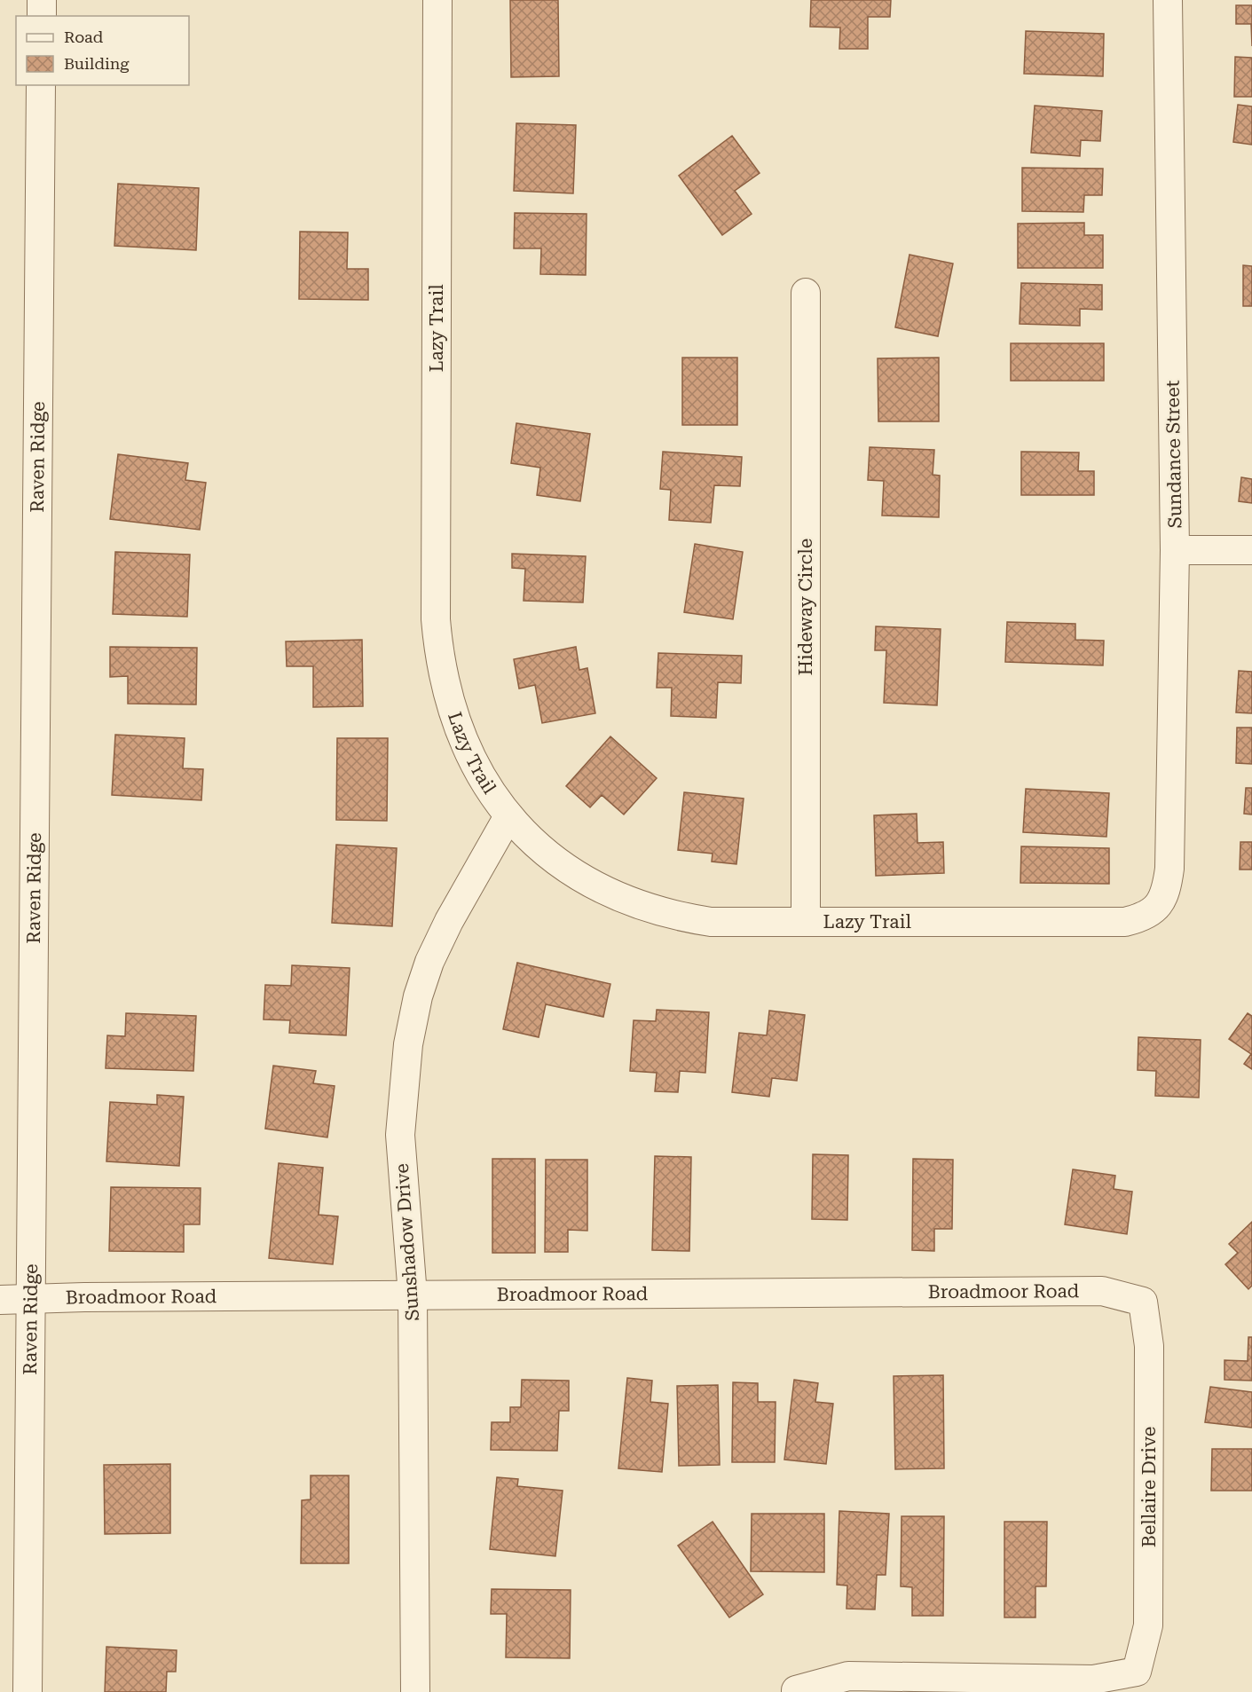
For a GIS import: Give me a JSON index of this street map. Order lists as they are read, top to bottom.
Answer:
{
  "streets": {
    "street": [
      "Lazy Trail",
      "Sundance Street",
      "Raven Ridge",
      "Hideway Circle",
      "Sunshadow Drive",
      "Broadmoor Road",
      "Bellaire Drive"
    ]
  },
  "crossings": [
    ["Lazy Trail", "Sundance Street"],
    ["Lazy Trail", "Hideway Circle"],
    ["Lazy Trail", "Sunshadow Drive"],
    ["Raven Ridge", "Broadmoor Road"],
    ["Sunshadow Drive", "Broadmoor Road"],
    ["Broadmoor Road", "Bellaire Drive"]
  ],
  "legend": ["Road", "Building"]
}
